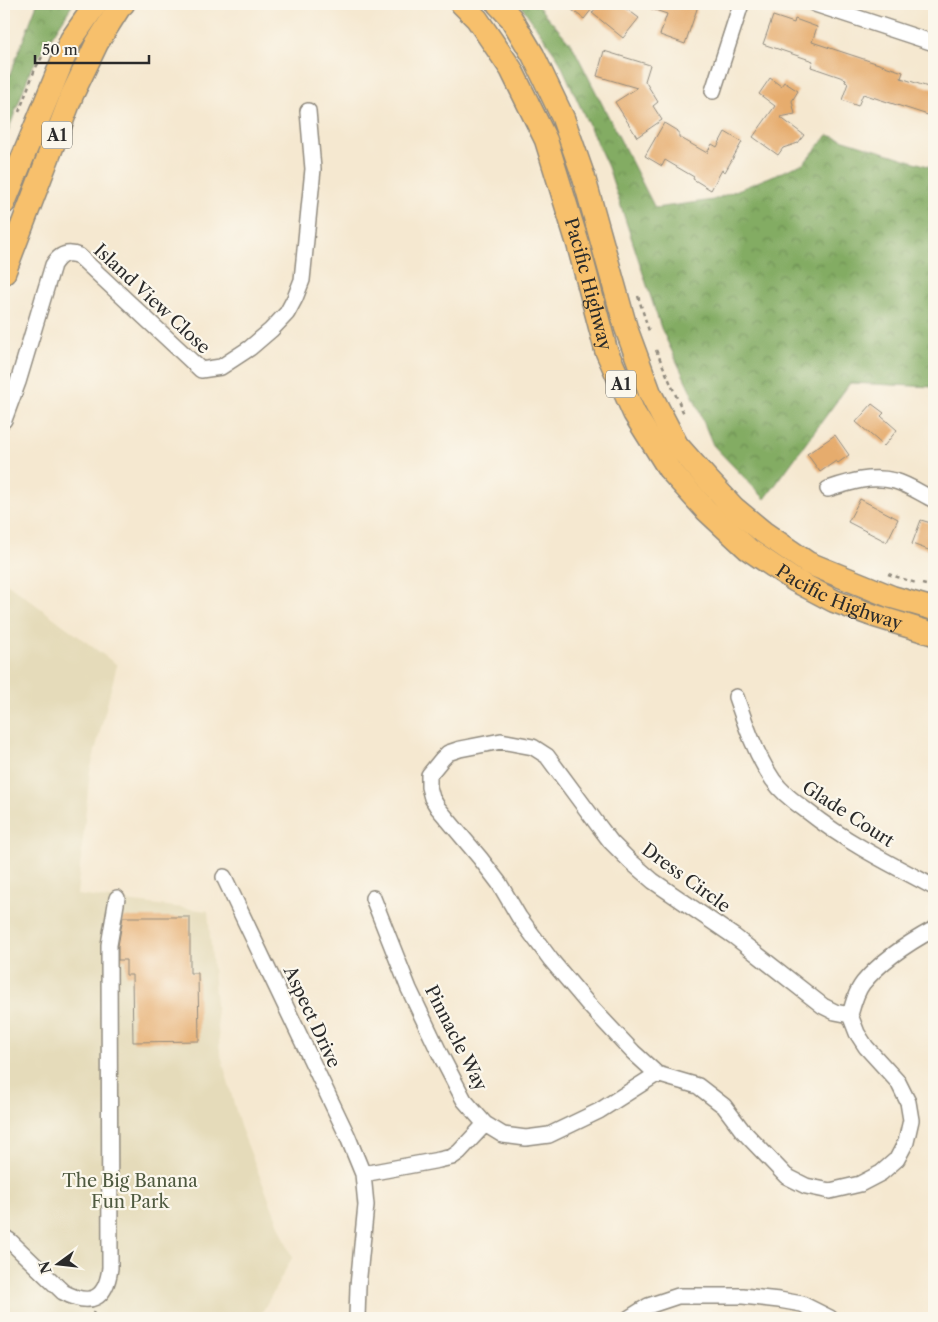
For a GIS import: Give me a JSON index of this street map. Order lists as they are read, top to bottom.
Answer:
{
  "streets": {
    "highway": ["A1", "Pacific Highway"],
    "street": [
      "Island View Close",
      "Glade Court",
      "Dress Circle",
      "Aspect Drive",
      "Pinnacle Way"
    ]
  },
  "crossings": [
    ["Dress Circle", "Pinnacle Way"]
  ],
  "parks": ["The Big Banana Fun Park"],
  "scale_bar": "50 m",
  "north": "left"
}
